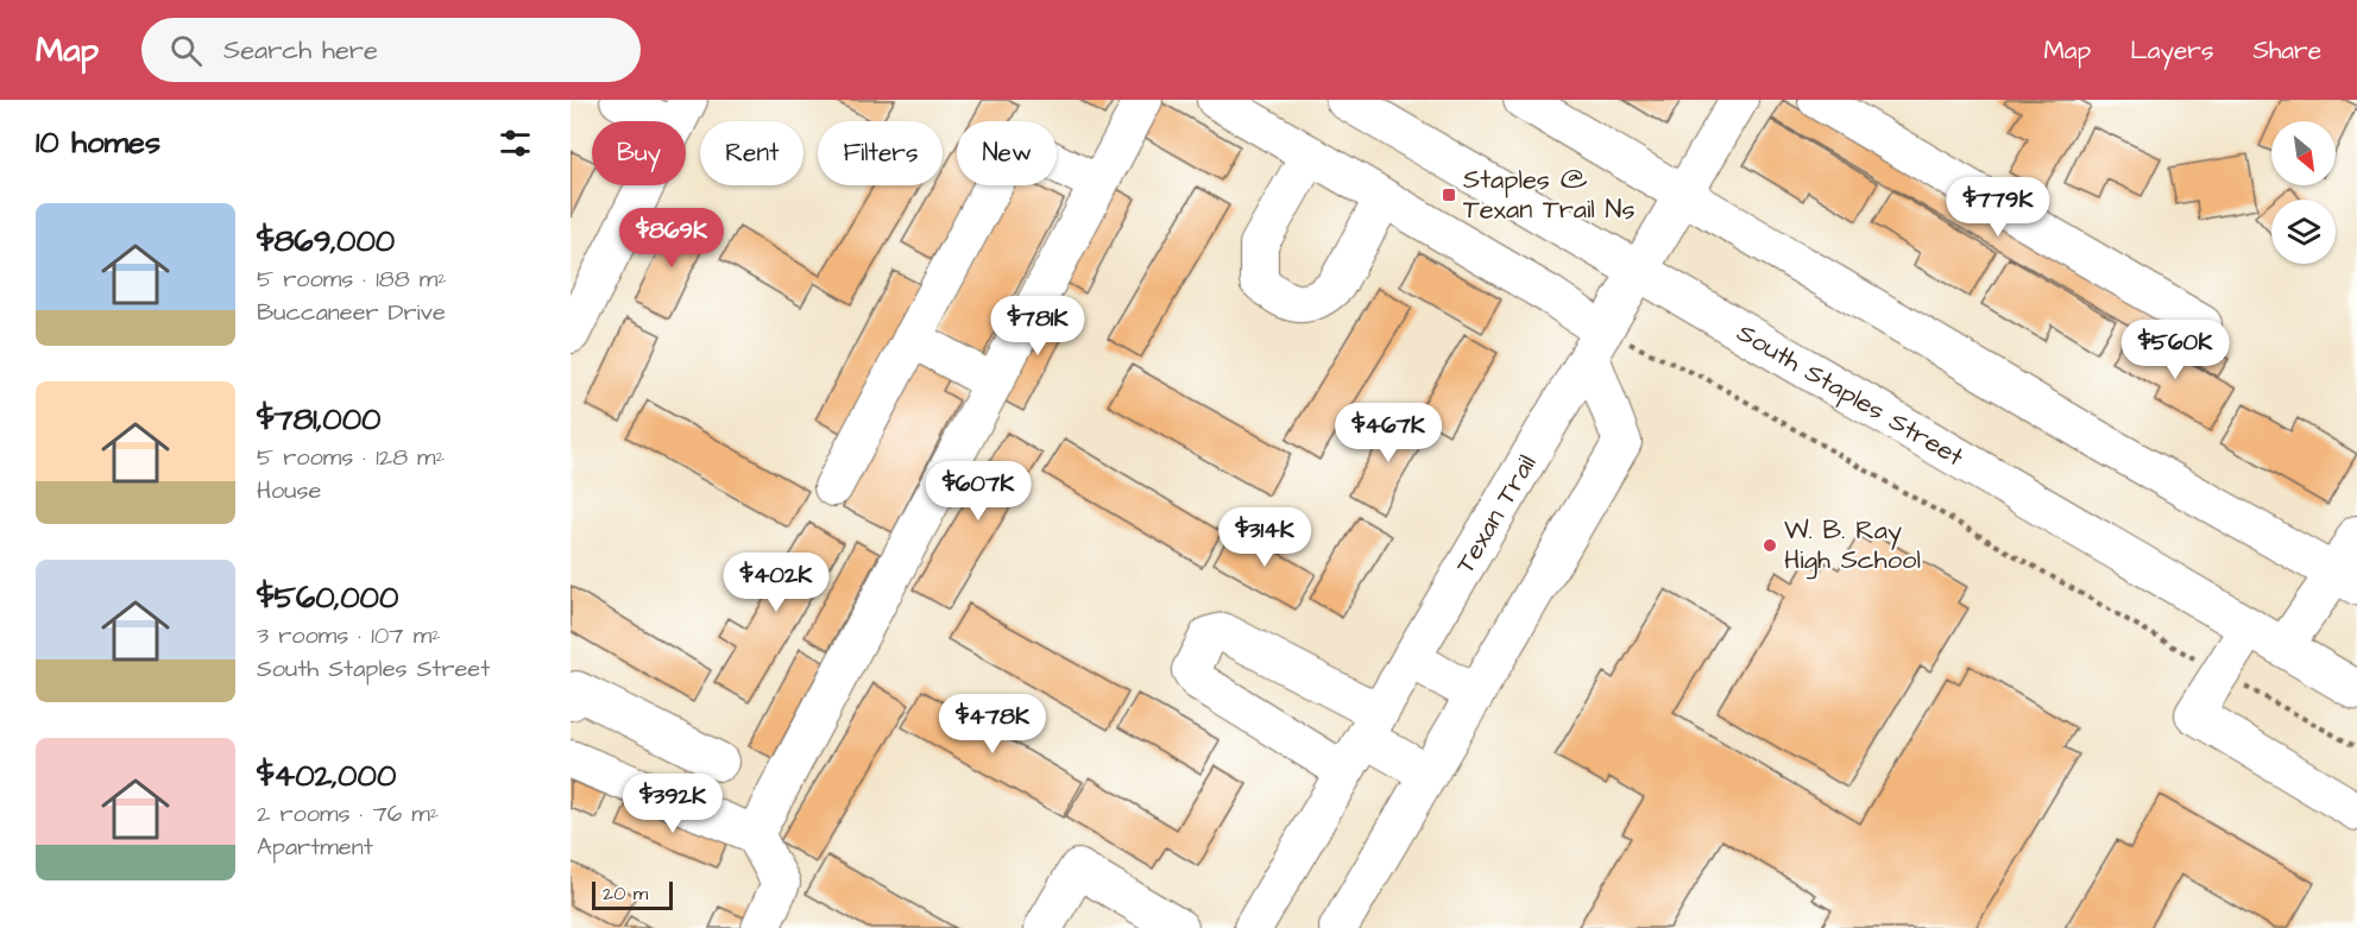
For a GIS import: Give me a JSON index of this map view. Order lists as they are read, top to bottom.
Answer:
{
  "streets": {
    "main road": ["South Staples Street"],
    "street": ["Texan Trail"]
  },
  "crossings": [
    ["South Staples Street", "Texan Trail"]
  ],
  "places": {
    "transit": ["Staples @ Texan Trail Ns"],
    "other": ["W. B. Ray High School"]
  },
  "scale_bar": "20 m",
  "north": "bottom right",
  "page": {
    "header": "Map",
    "search": "Search here",
    "nav": ["Map", "Layers", "Share"],
    "heading": "10 homes",
    "chip": [
      "Buy",
      "Rent",
      "Filters",
      "New"
    ],
    "price": [
      "$779K",
      "$869K",
      "$781K",
      "$560K",
      "$467K",
      "$607K",
      "$314K",
      "$402K",
      "$478K",
      "$392K"
    ],
    "list": [
      {
        "name": "$869,000",
        "note": "5 rooms · 188 m² · Buccaneer Drive"
      },
      {
        "name": "$781,000",
        "note": "5 rooms · 128 m² · House"
      },
      {
        "name": "$560,000",
        "note": "3 rooms · 107 m² · South Staples Street"
      },
      {
        "name": "$402,000",
        "note": "2 rooms · 76 m² · Apartment"
      }
    ],
    "scale": "20 m"
  }
}
